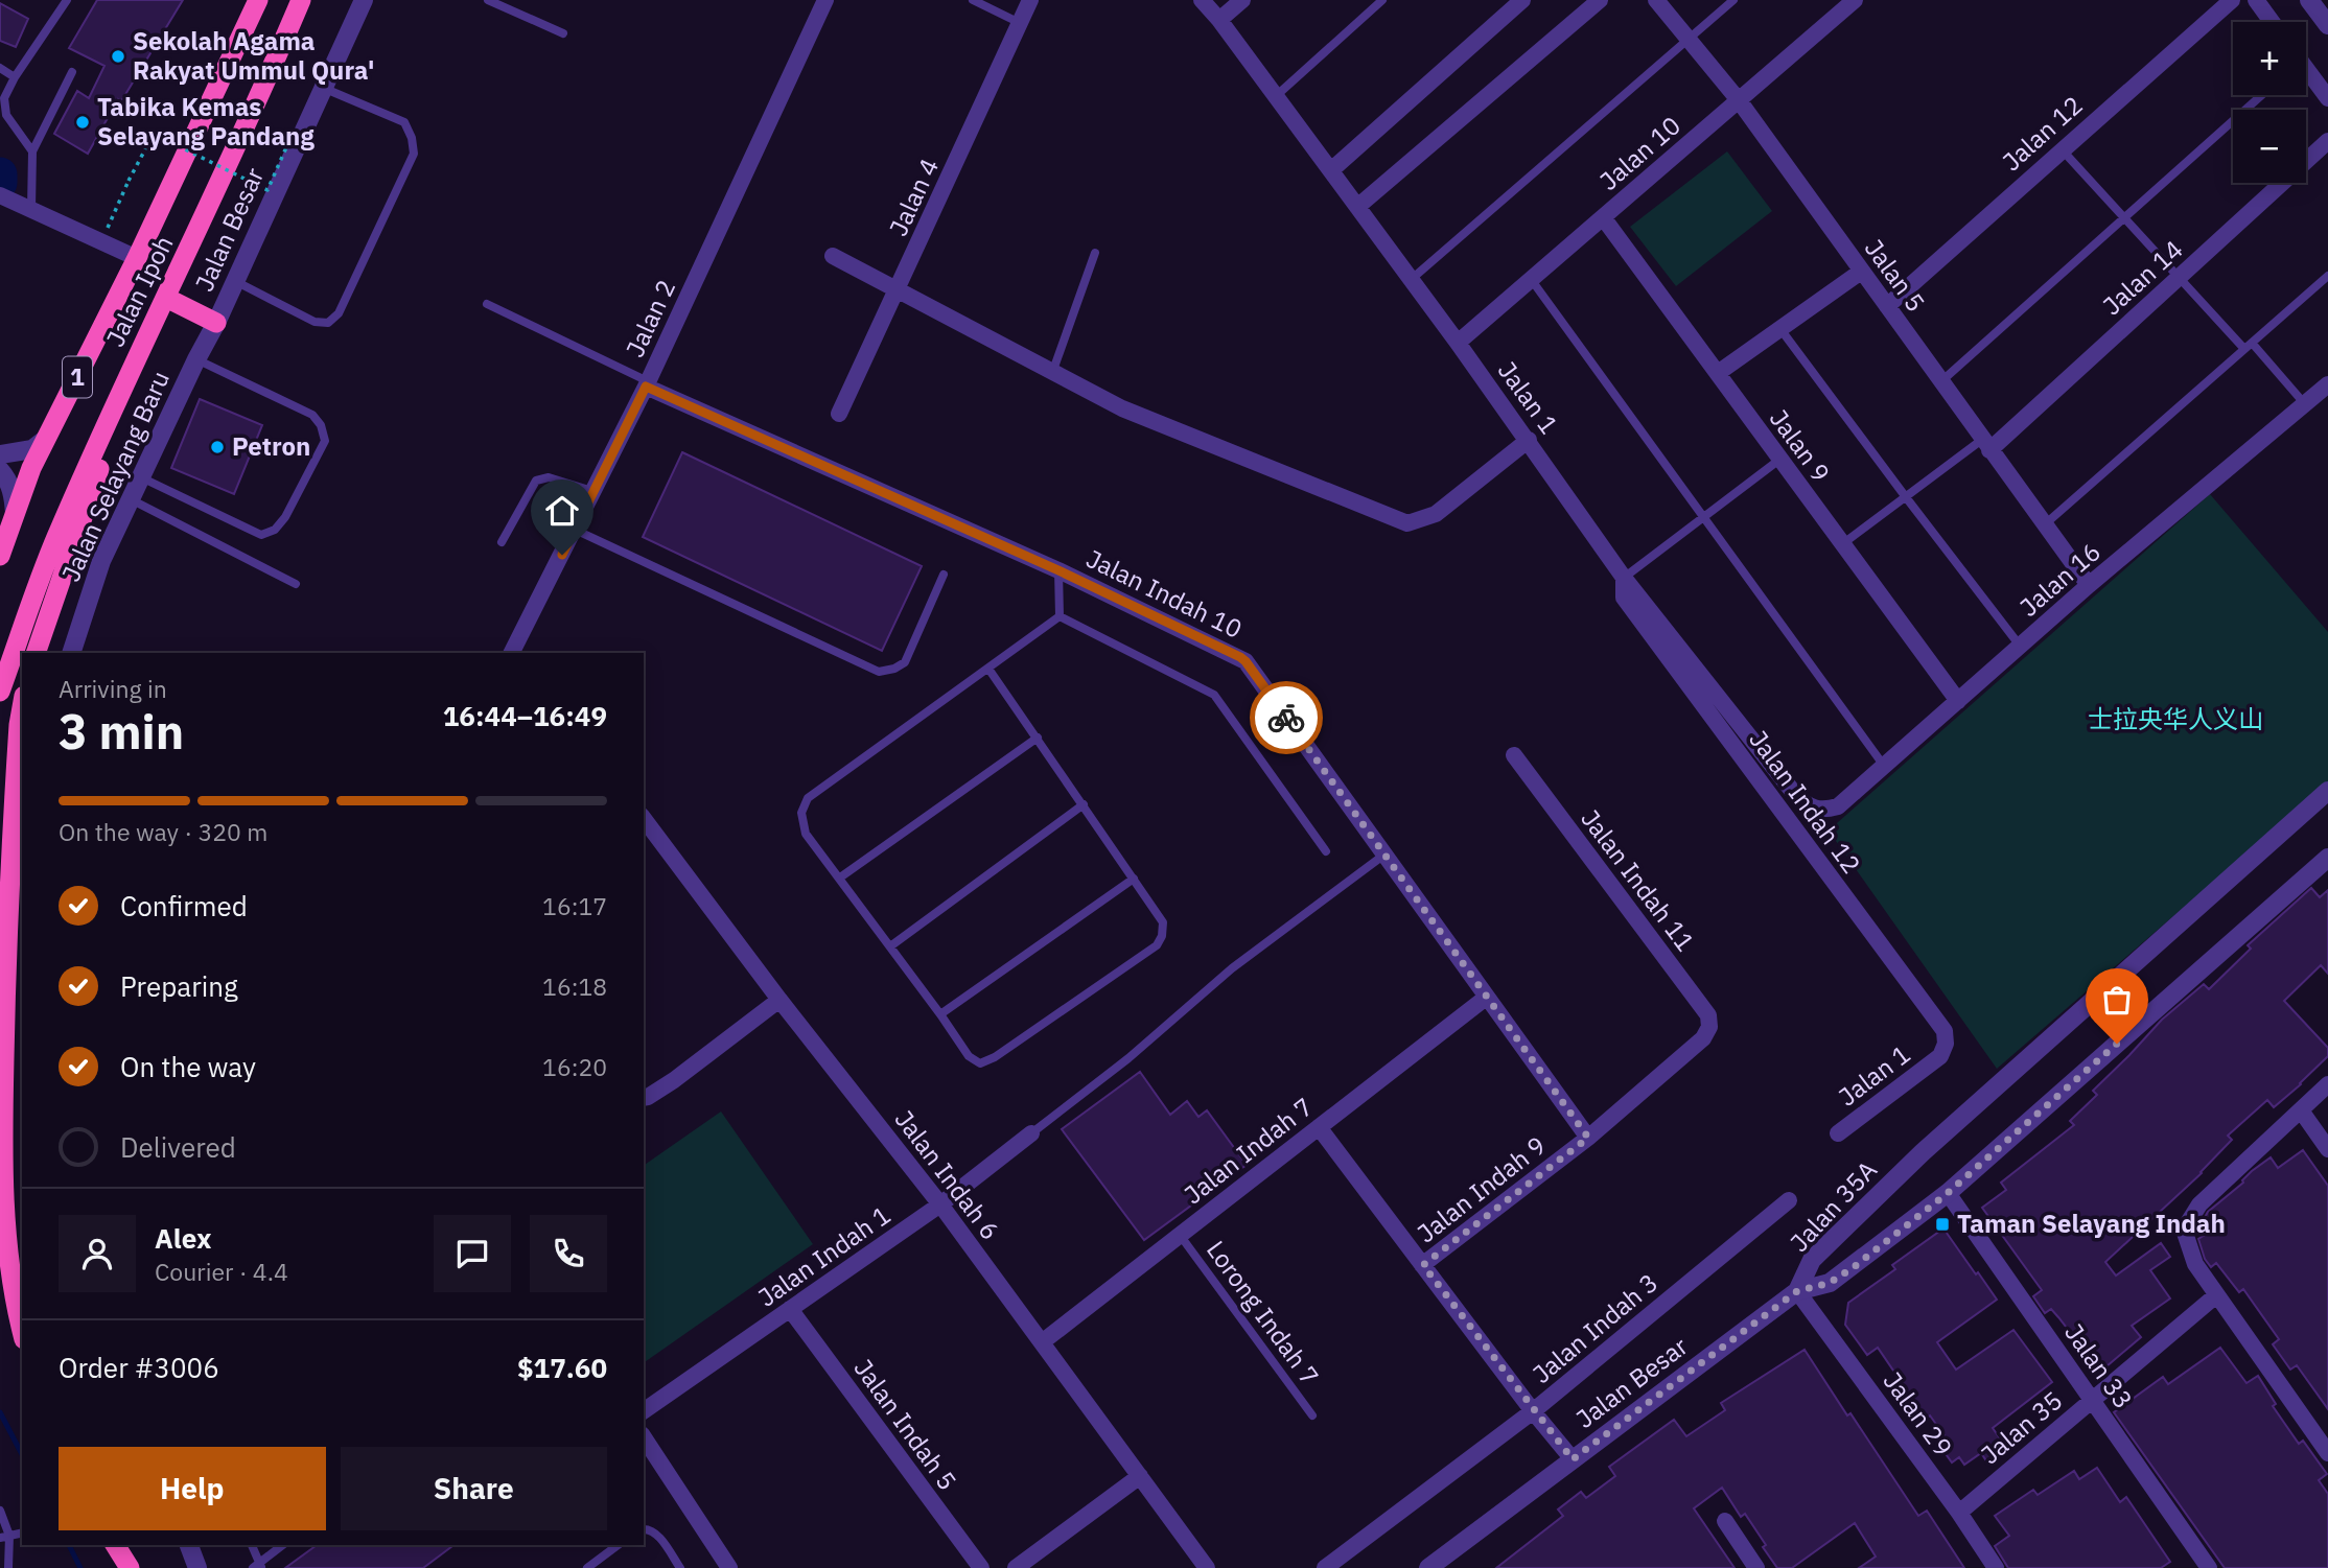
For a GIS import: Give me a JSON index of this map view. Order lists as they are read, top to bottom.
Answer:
{
  "streets": {
    "highway": ["Jalan Ipoh", "1"],
    "street": [
      "Jalan 12",
      "Jalan 10",
      "Jalan 4",
      "Jalan Besar",
      "Jalan 5",
      "Jalan 14",
      "Jalan 2",
      "Jalan 1",
      "Jalan 9",
      "Jalan Selayang Baru",
      "Jalan 16",
      "Jalan Indah 10",
      "Jalan Indah 12",
      "Jalan Indah 11",
      "Jalan Indah 7",
      "Jalan Indah 6",
      "Jalan Indah 9",
      "Jalan 35A",
      "Jalan Indah 1",
      "Jalan Indah 3",
      "Jalan 33",
      "Jalan 29",
      "Jalan Indah 5",
      "Jalan 35"
    ],
    "lane": ["Lorong Indah 7"]
  },
  "crossings": [
    ["Jalan 12", "Jalan 5"],
    ["Jalan 10", "Jalan 5"],
    ["Jalan 10", "Jalan 1"],
    ["Jalan 10", "Jalan 9"],
    ["Jalan Besar", "Jalan Selayang Baru"],
    ["Jalan Besar", "Jalan 35A"],
    ["Jalan Besar", "Jalan 29"],
    ["Jalan 5", "Jalan 14"],
    ["Jalan 5", "Jalan 16"],
    ["Jalan 2", "Jalan Indah 10"],
    ["Jalan 1", "Jalan 16"],
    ["Jalan 1", "Jalan Indah 12"],
    ["Jalan 9", "Jalan 16"],
    ["Jalan Indah 10", "Jalan Indah 7"],
    ["Jalan Indah 10", "Jalan Indah 9"],
    ["Jalan Indah 11", "Jalan Indah 9"],
    ["Jalan Indah 7", "Jalan Indah 6"],
    ["Jalan Indah 7", "Lorong Indah 7"],
    ["Jalan Indah 6", "Jalan Indah 1"],
    ["Jalan 35A", "Jalan 33"],
    ["Jalan 35A", "Jalan 29"],
    ["Jalan Indah 1", "Jalan Indah 5"],
    ["Jalan 33", "Jalan 35"],
    ["Jalan 29", "Jalan 35"]
  ],
  "parks": ["士拉央华人义山"],
  "places": {
    "other": ["Sekolah Agama Rakyat Ummul Qura'", "Tabika Kemas Selayang Pandang", "Petron"],
    "transit": ["Taman Selayang Indah"]
  },
  "page": {
    "map_buttons": ["+", "−"],
    "heading": ["3 min", "Arriving in", "16:44–16:49"],
    "panel": [
      "Alex",
      "Courier · 4.4",
      "Order #3006",
      "$17.60"
    ],
    "bar": "On the way · 320 m",
    "list": [
      ["Confirmed", "16:17"],
      ["Preparing", "16:18"],
      ["On the way", "16:20"],
      "Delivered"
    ],
    "buttons": ["Help", "Share"]
  }
}
